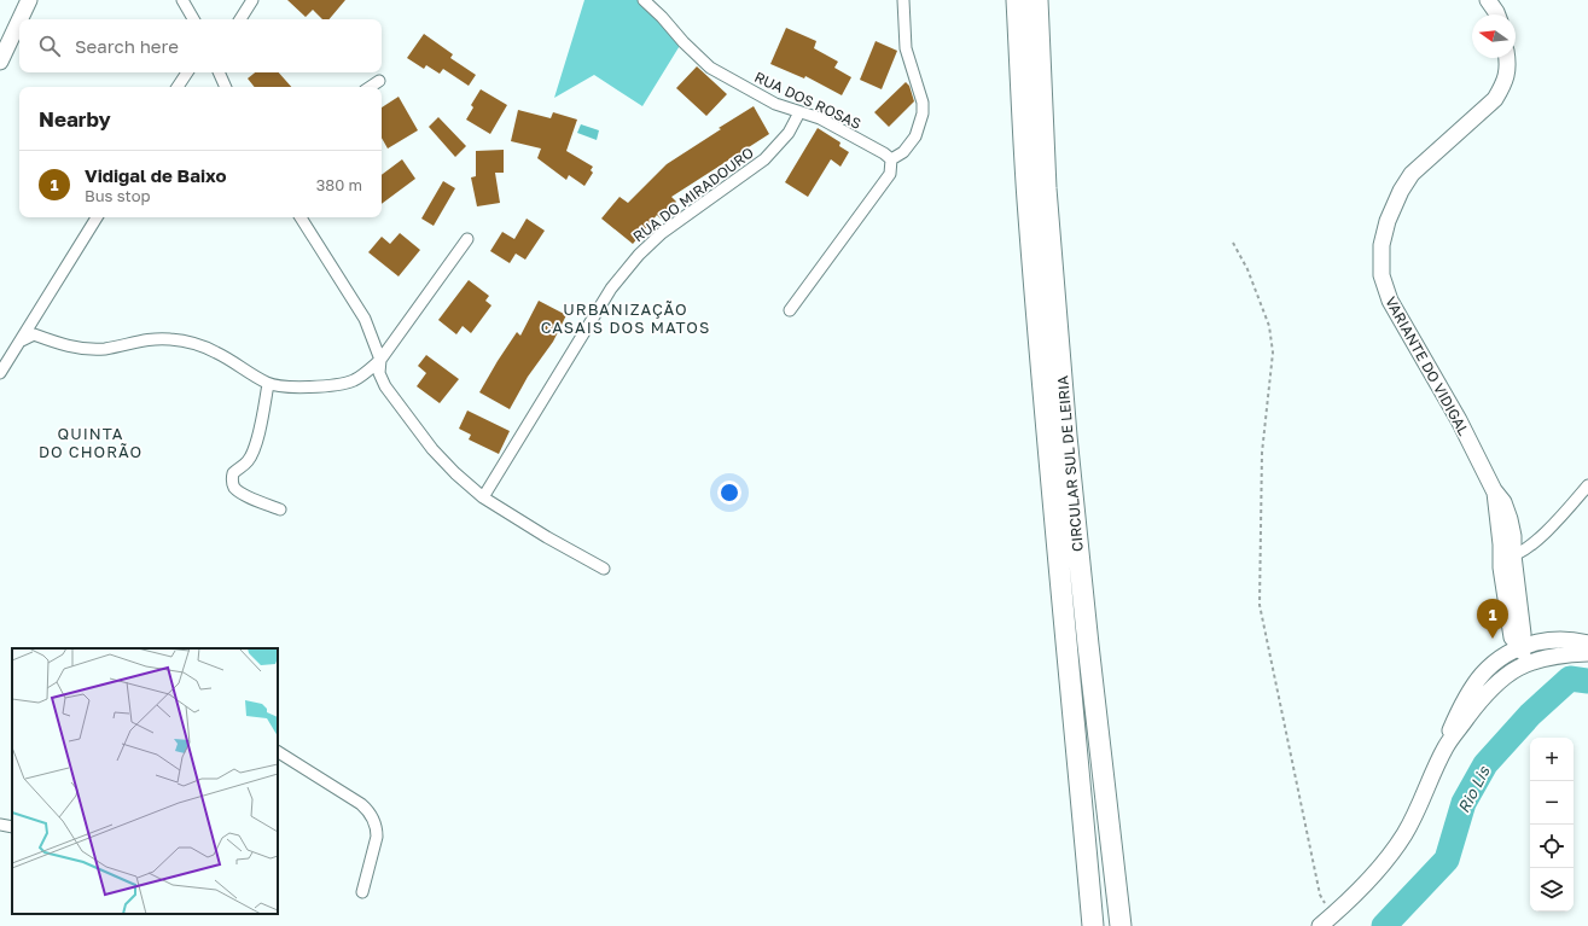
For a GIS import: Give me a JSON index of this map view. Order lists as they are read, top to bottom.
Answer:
{
  "streets": {
    "highway": ["CIRCULAR SUL DE LEIRIA"],
    "street": ["RUA DOS ROSAS", "RUA DO MIRADOURO", "VARIANTE DO VIDIGAL"]
  },
  "crossings": [
    ["RUA DOS ROSAS", "RUA DO MIRADOURO"]
  ],
  "districts": ["URBANIZAÇÃO CASAIS DOS MATOS", "QUINTA DO CHORÃO"],
  "water": ["Rio Lis"],
  "north": "left",
  "page": {
    "search": "Search here",
    "heading": "Nearby",
    "list": [
      {
        "mark": "1",
        "name": "Vidigal de Baixo",
        "note": "Bus stop",
        "value": "380 m"
      }
    ],
    "pins": "1",
    "map_buttons": ["+", "−"]
  }
}
